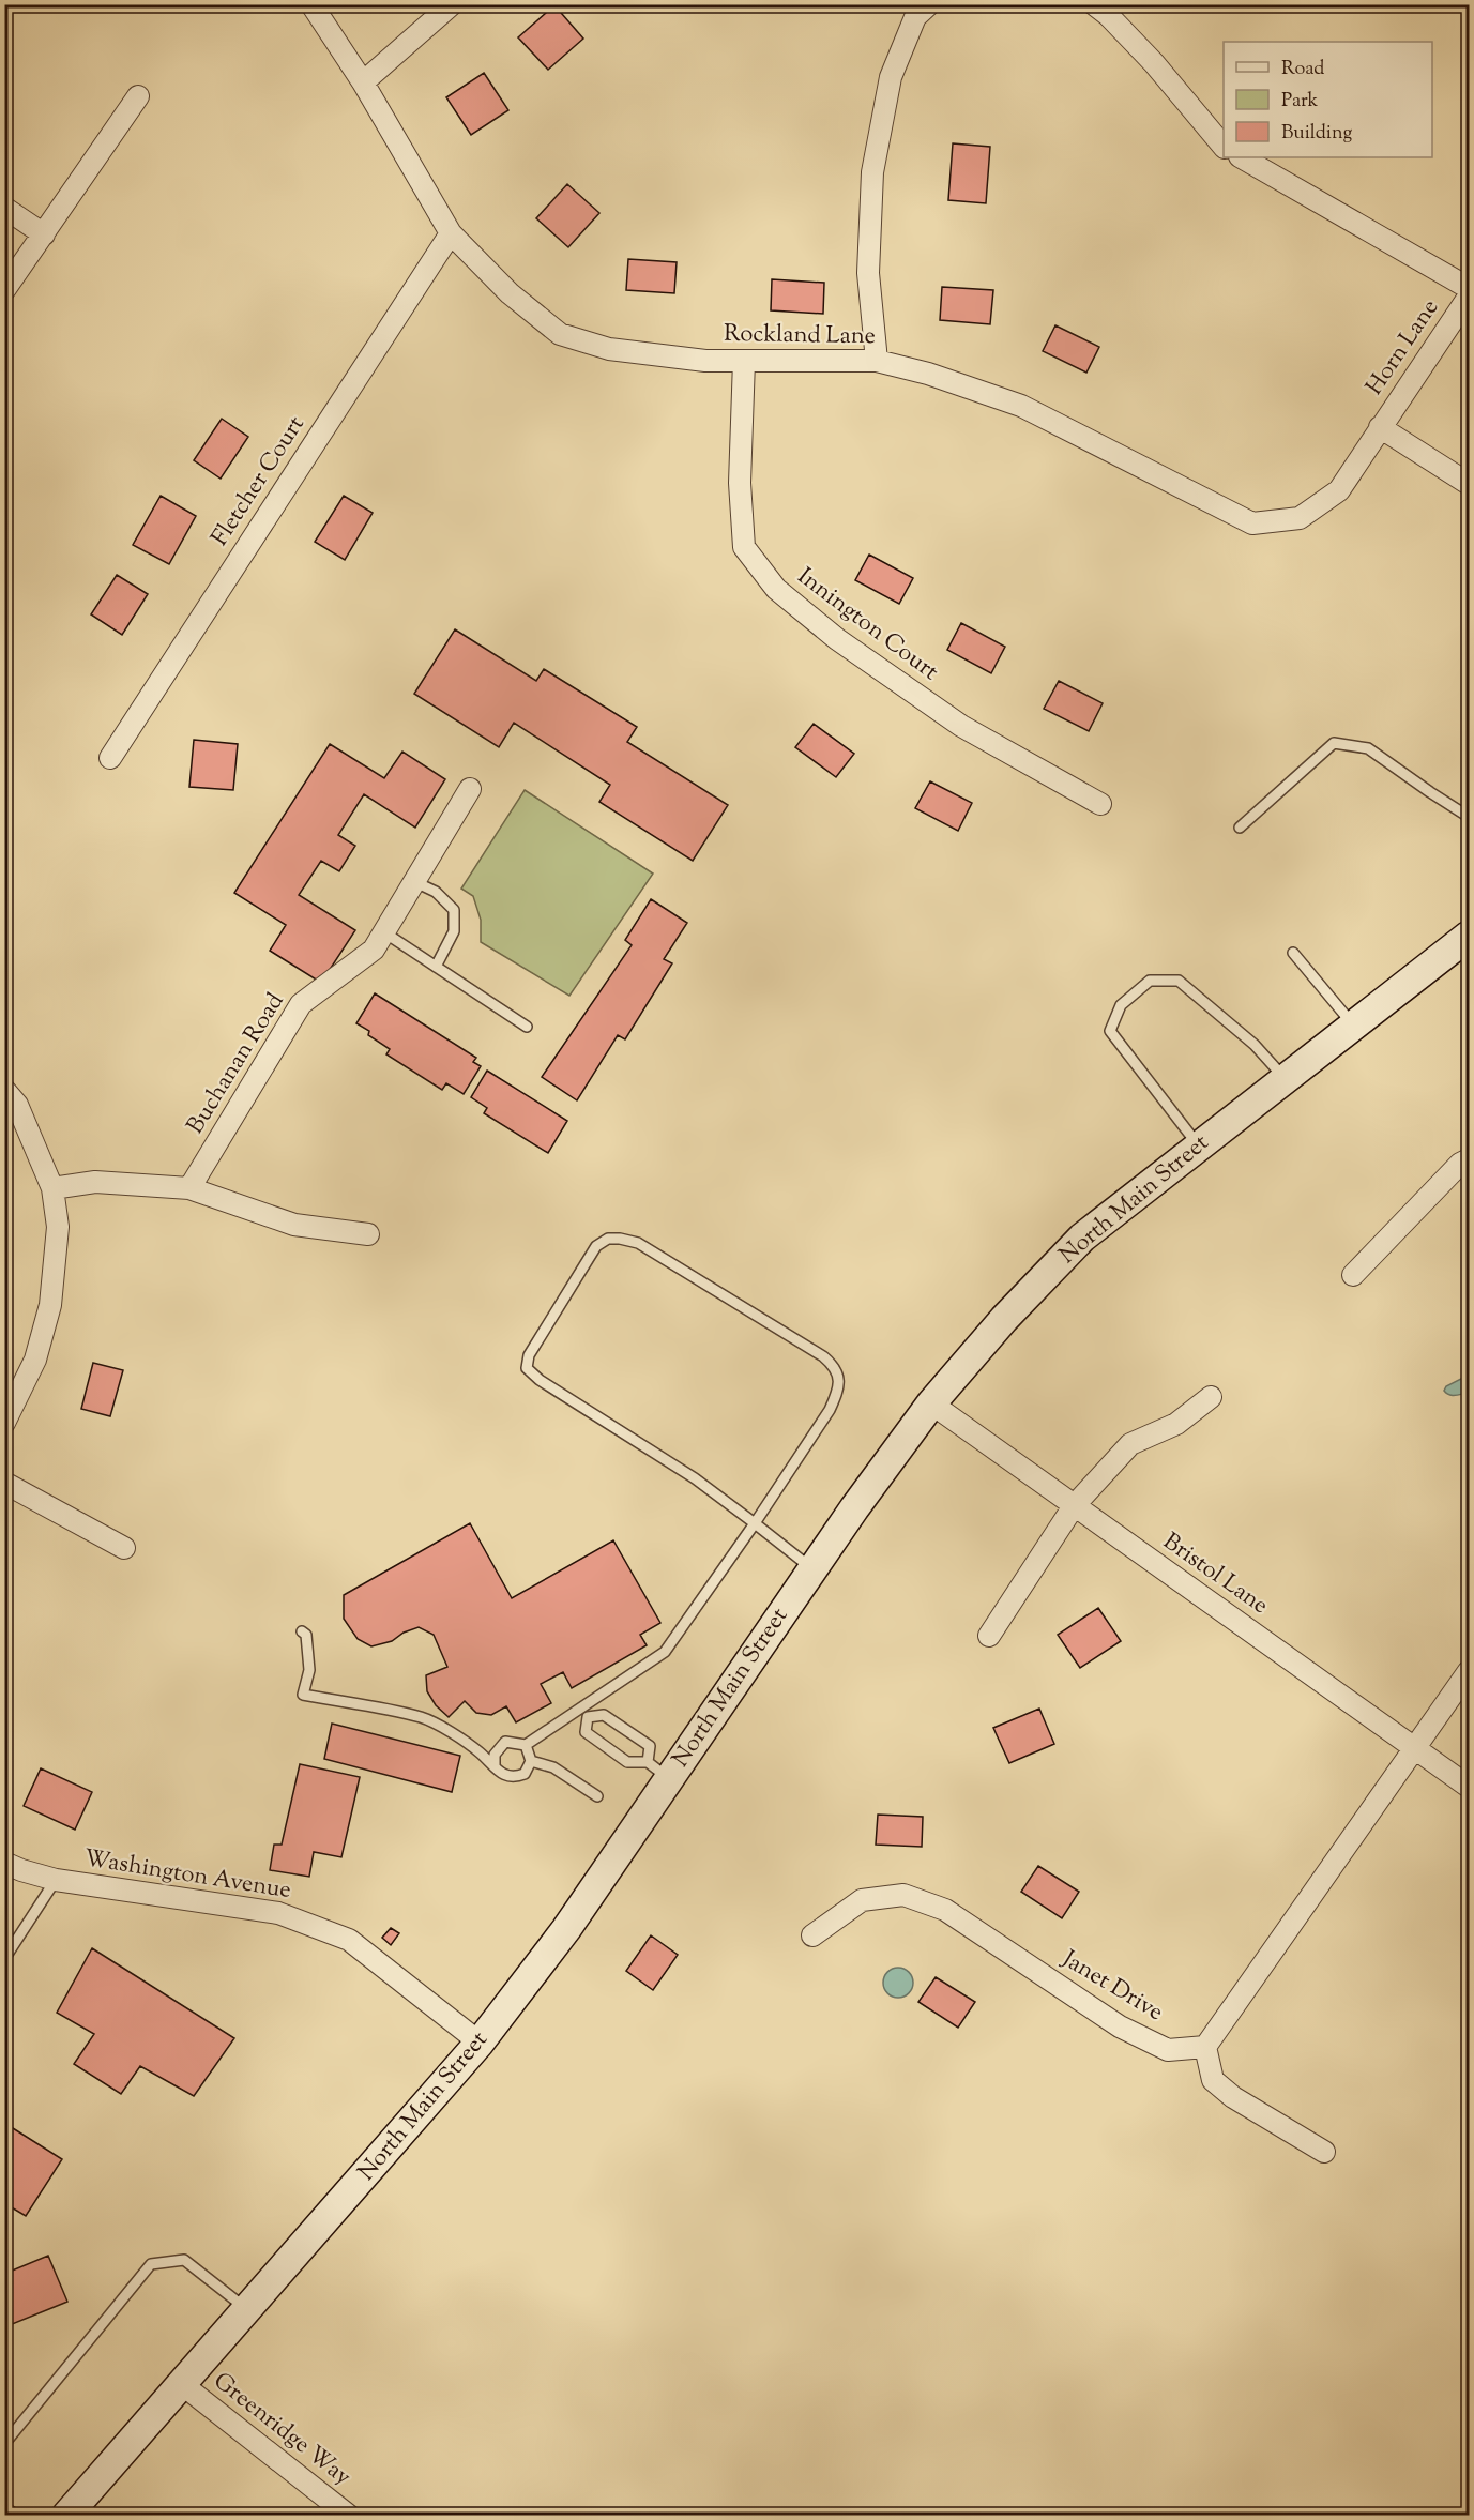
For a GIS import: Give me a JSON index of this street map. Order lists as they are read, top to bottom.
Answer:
{
  "streets": {
    "main road": ["North Main Street"],
    "street": [
      "Rockland Lane",
      "Horn Lane",
      "Fletcher Court",
      "Innington Court",
      "Buchanan Road",
      "Bristol Lane",
      "Washington Avenue",
      "Janet Drive",
      "Greenridge Way"
    ]
  },
  "crossings": [
    ["Rockland Lane", "Horn Lane"],
    ["Rockland Lane", "Fletcher Court"],
    ["Rockland Lane", "Innington Court"],
    ["North Main Street", "Bristol Lane"],
    ["North Main Street", "Washington Avenue"],
    ["North Main Street", "Greenridge Way"]
  ],
  "legend": ["Road", "Park", "Building"]
}
